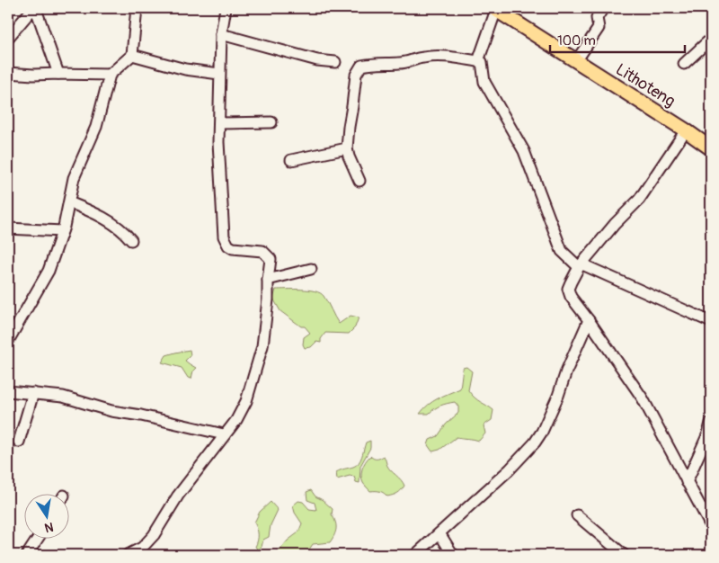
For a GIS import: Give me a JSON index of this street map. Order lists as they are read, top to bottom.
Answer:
{
  "streets": {
    "main road": ["Lithoteng"]
  },
  "scale_bar": "100 m",
  "north": "bottom"
}
